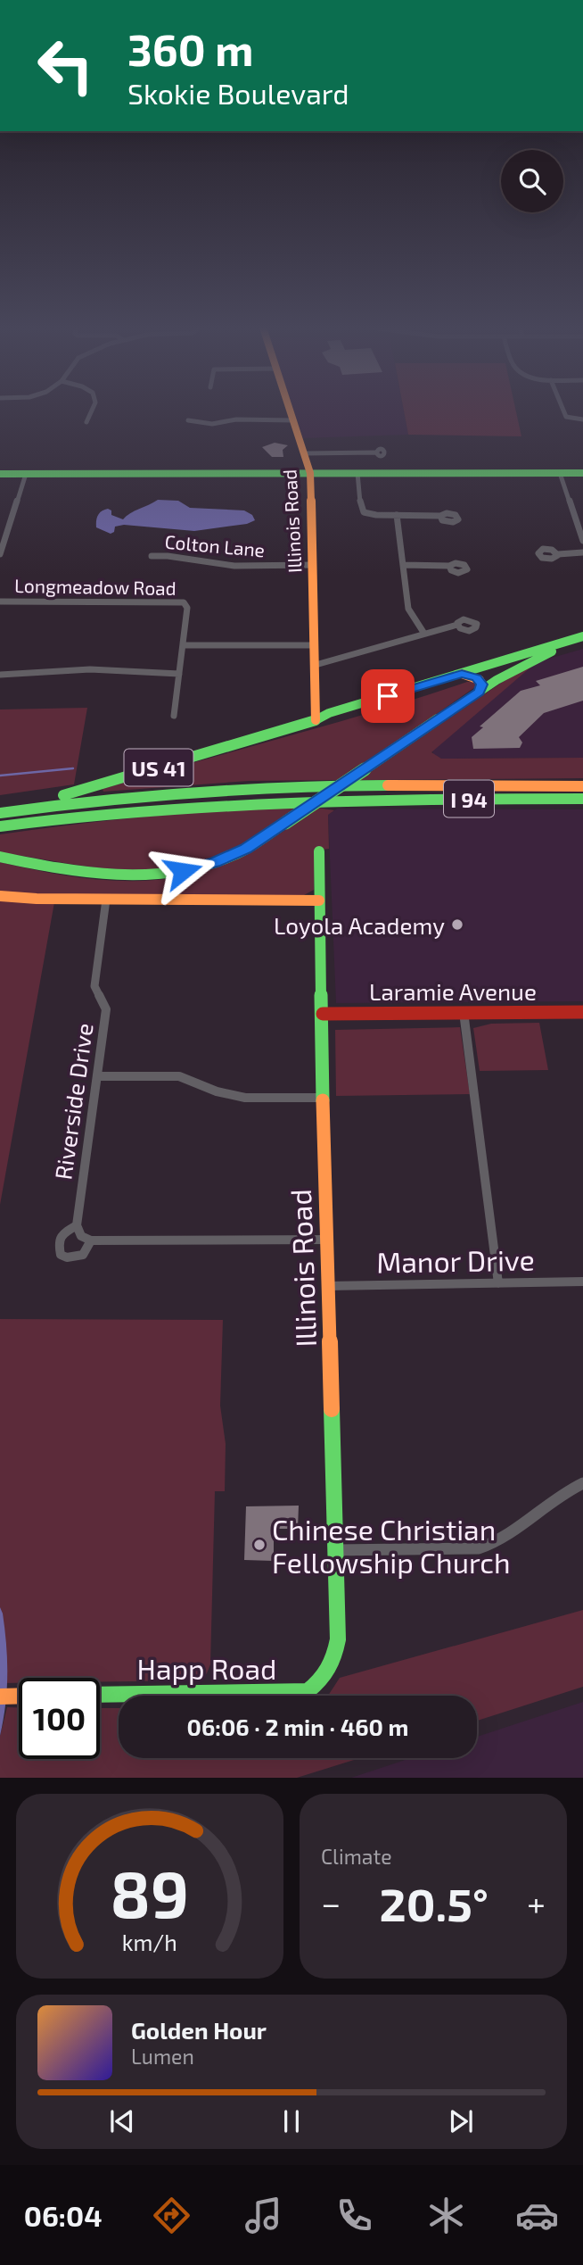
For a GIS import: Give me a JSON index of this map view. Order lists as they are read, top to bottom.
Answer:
{
  "streets": {
    "main road": [
      "Illinois Road",
      "US 41",
      "I 94",
      "Laramie Avenue",
      "Happ Road"
    ],
    "street": [
      "Colton Lane",
      "Longmeadow Road",
      "Riverside Drive",
      "Manor Drive"
    ]
  },
  "crossings": [
    ["Illinois Road", "Colton Lane"],
    ["Illinois Road", "US 41"],
    ["Illinois Road", "Laramie Avenue"],
    ["Illinois Road", "Manor Drive"],
    ["Illinois Road", "Happ Road"]
  ],
  "places": ["Loyola Academy", "Chinese Christian Fellowship Church"],
  "page": {
    "turn": ["360 m", "Skokie Boulevard"],
    "limit": "100",
    "trip": "06:06 · 2 min · 460 m",
    "tile": "Climate",
    "heat": ["−", "20.5°", "+"],
    "song": ["Golden Hour", "Lumen"],
    "tabs": "06:04",
    "gauge": ["89", "km/h"]
  }
}
